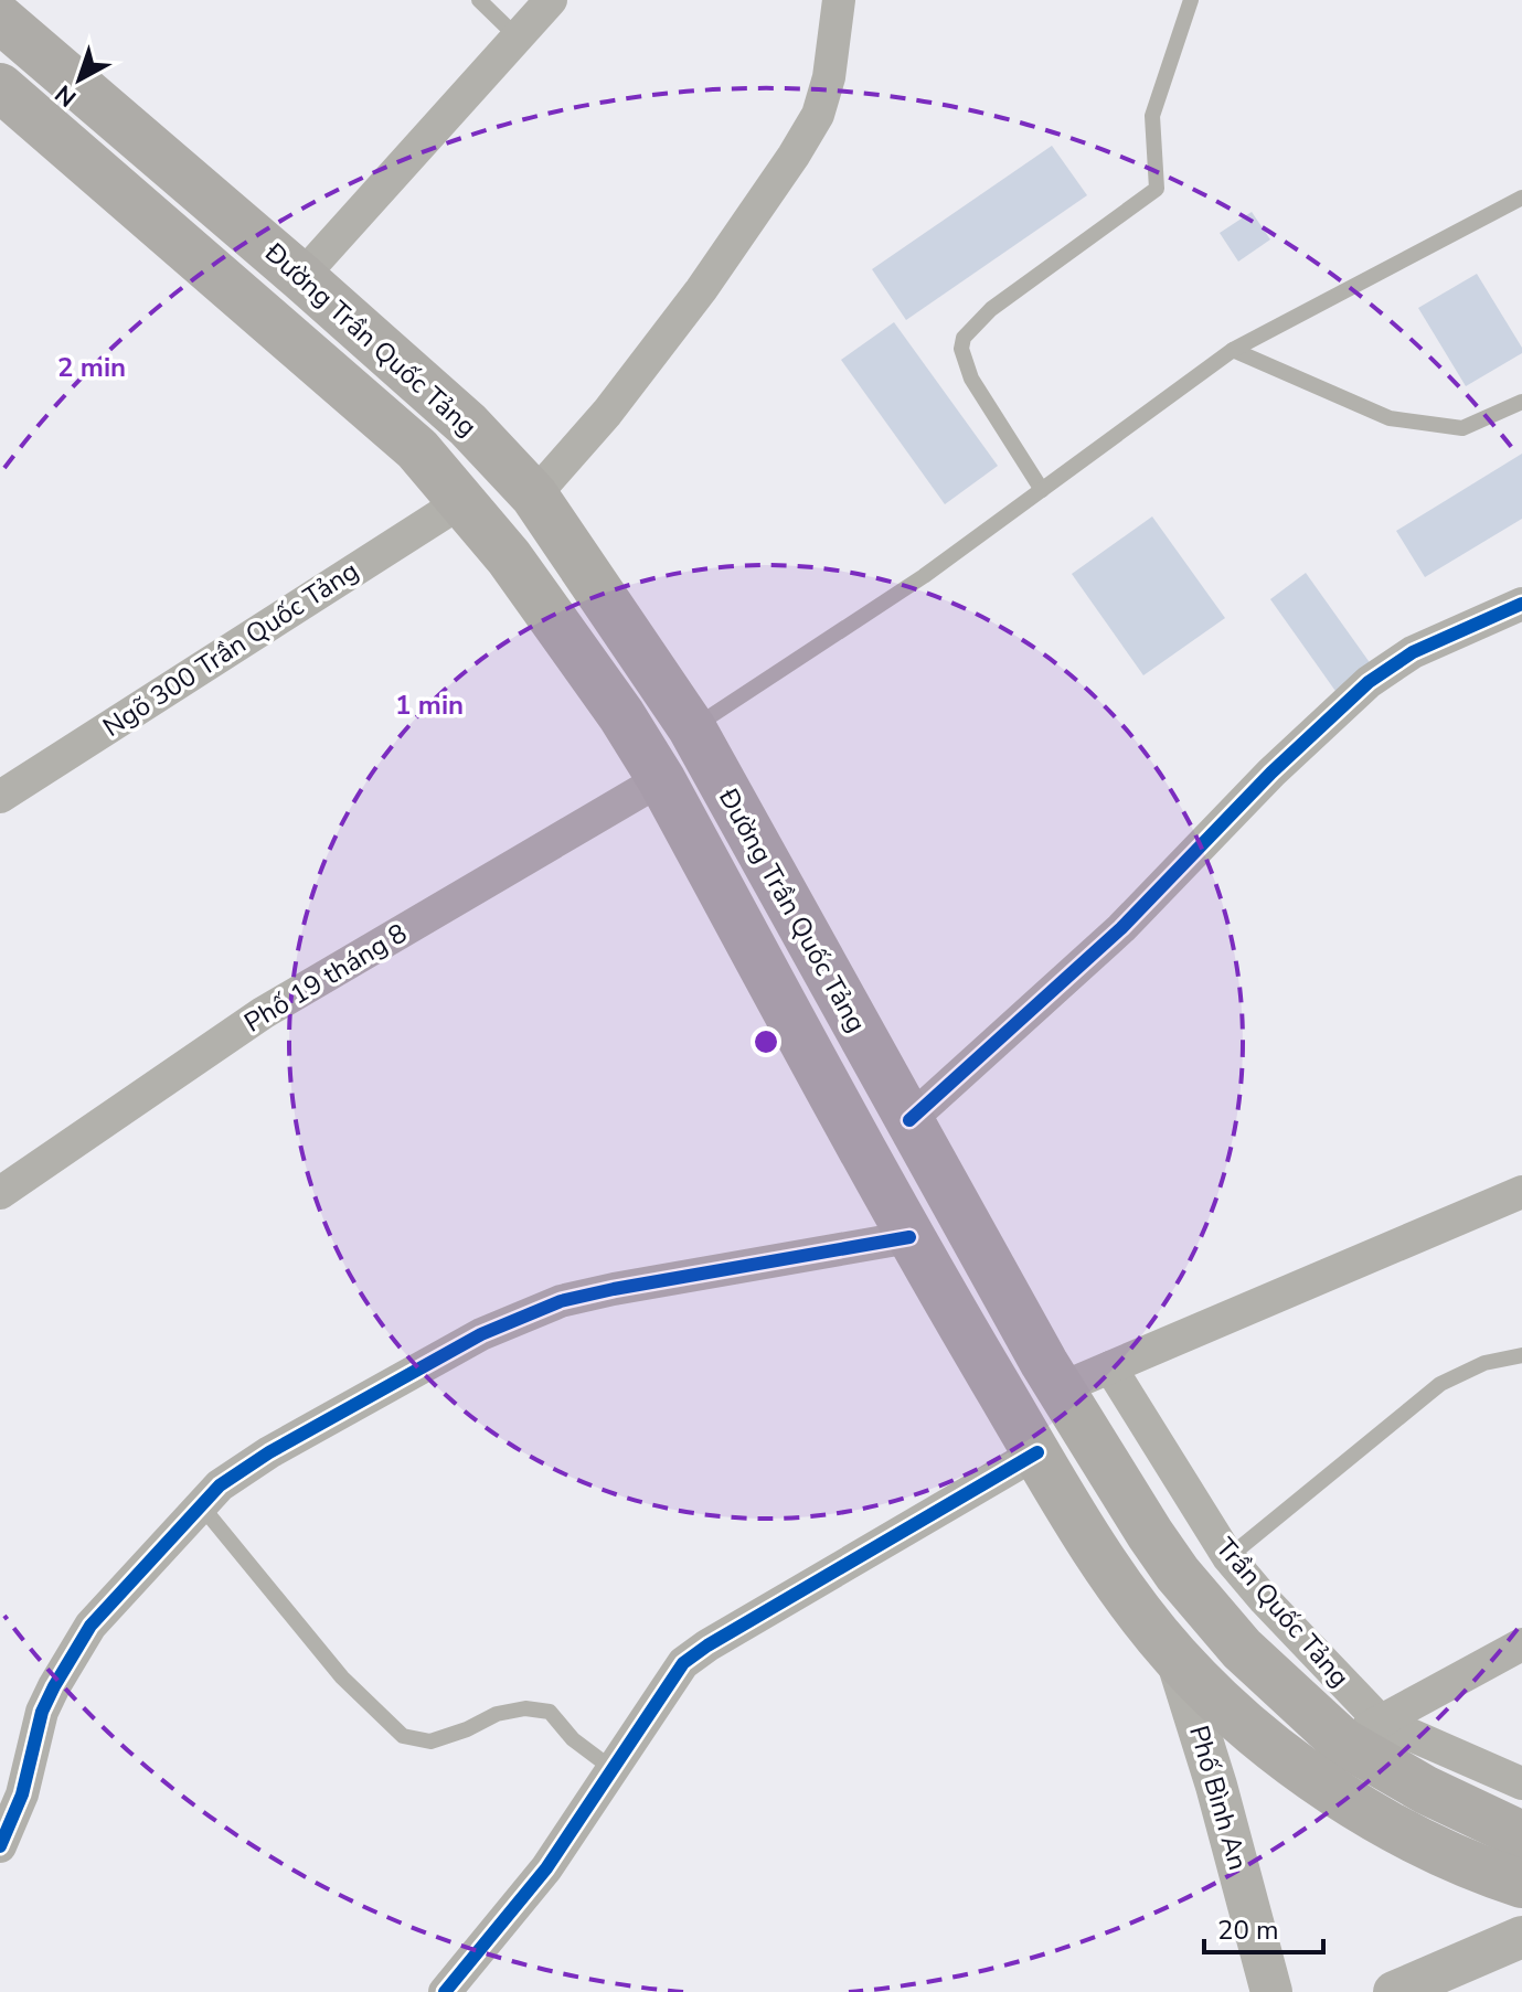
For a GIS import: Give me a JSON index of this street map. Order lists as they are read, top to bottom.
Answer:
{
  "streets": {
    "highway": ["Đường Trần Quốc Tảng"],
    "street": [
      "Ngõ 300 Trần Quốc Tảng",
      "Phố 19 tháng 8",
      "Trần Quốc Tảng",
      "Phố Bình An"
    ]
  },
  "crossings": [
    ["Đường Trần Quốc Tảng", "Ngõ 300 Trần Quốc Tảng"],
    ["Đường Trần Quốc Tảng", "Phố 19 tháng 8"],
    ["Đường Trần Quốc Tảng", "Trần Quốc Tảng"],
    ["Đường Trần Quốc Tảng", "Phố Bình An"]
  ],
  "scale_bar": "20 m",
  "north": "bottom left",
  "rings": ["2 min", "1 min"]
}
